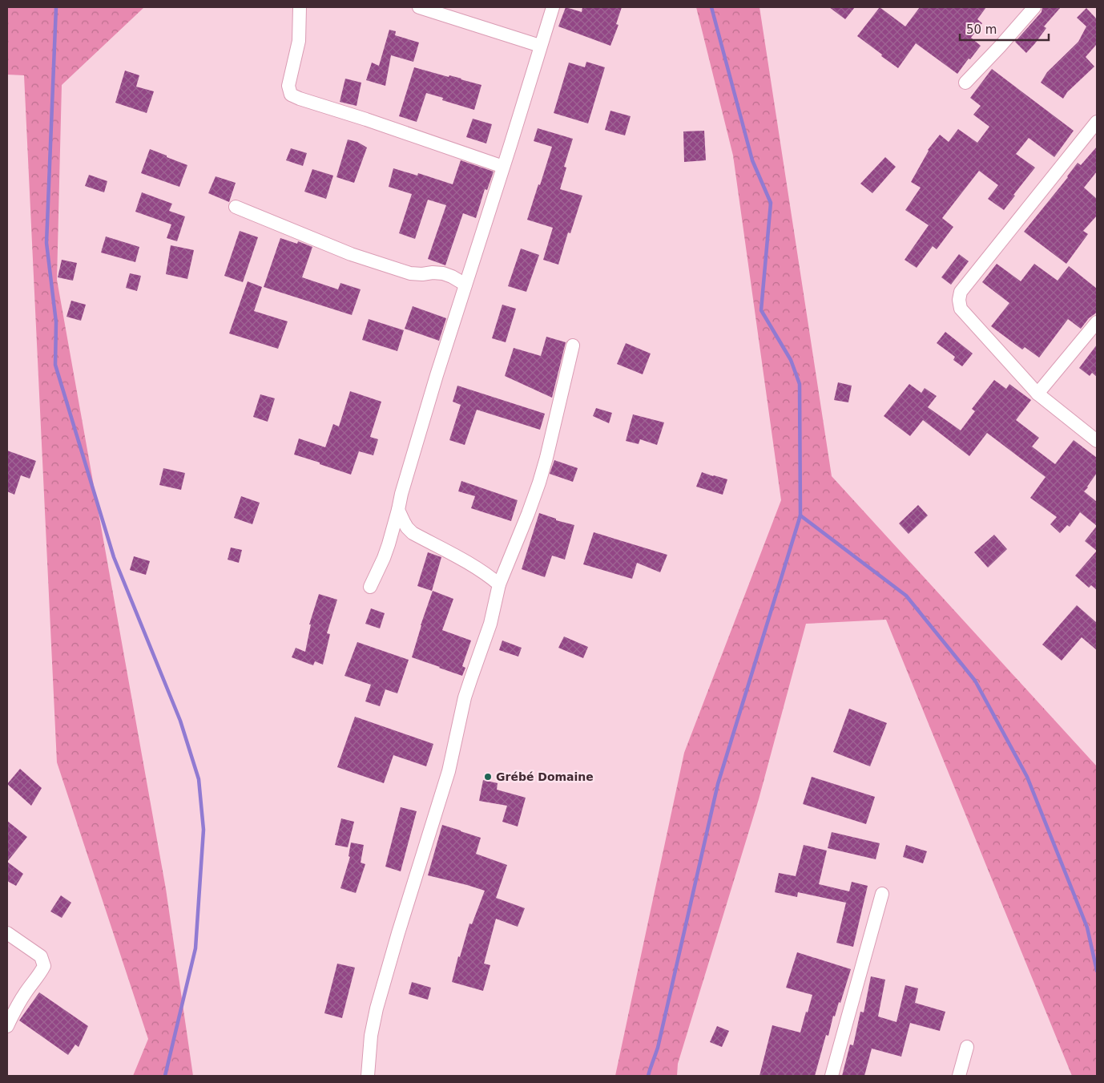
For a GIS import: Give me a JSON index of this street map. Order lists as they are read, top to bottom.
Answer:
{
  "places": ["Grébé Domaine"],
  "scale_bar": "50 m"
}
